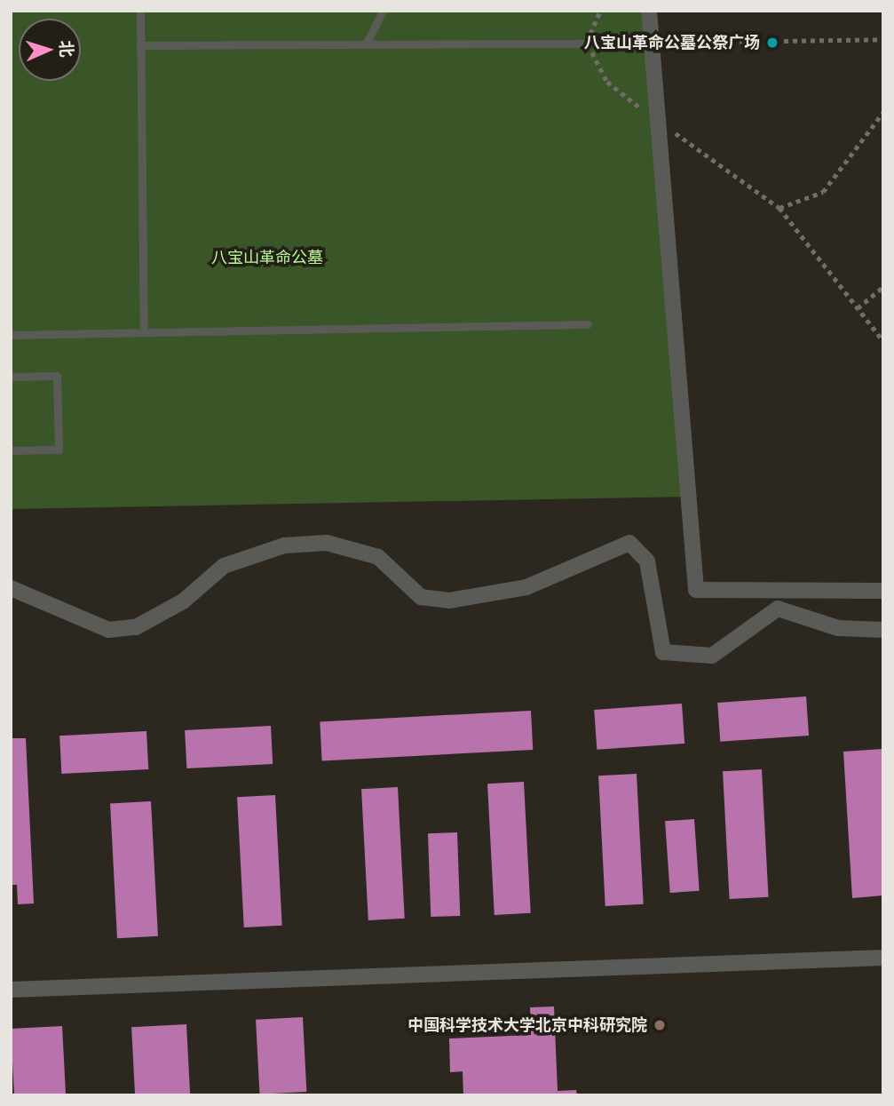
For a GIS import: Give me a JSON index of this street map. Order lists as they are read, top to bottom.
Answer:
{
  "parks": ["八宝山革命公墓"],
  "places": ["八宝山革命公墓公祭广场", "中国科学技术大学北京中科研究院"],
  "north": "right"
}
